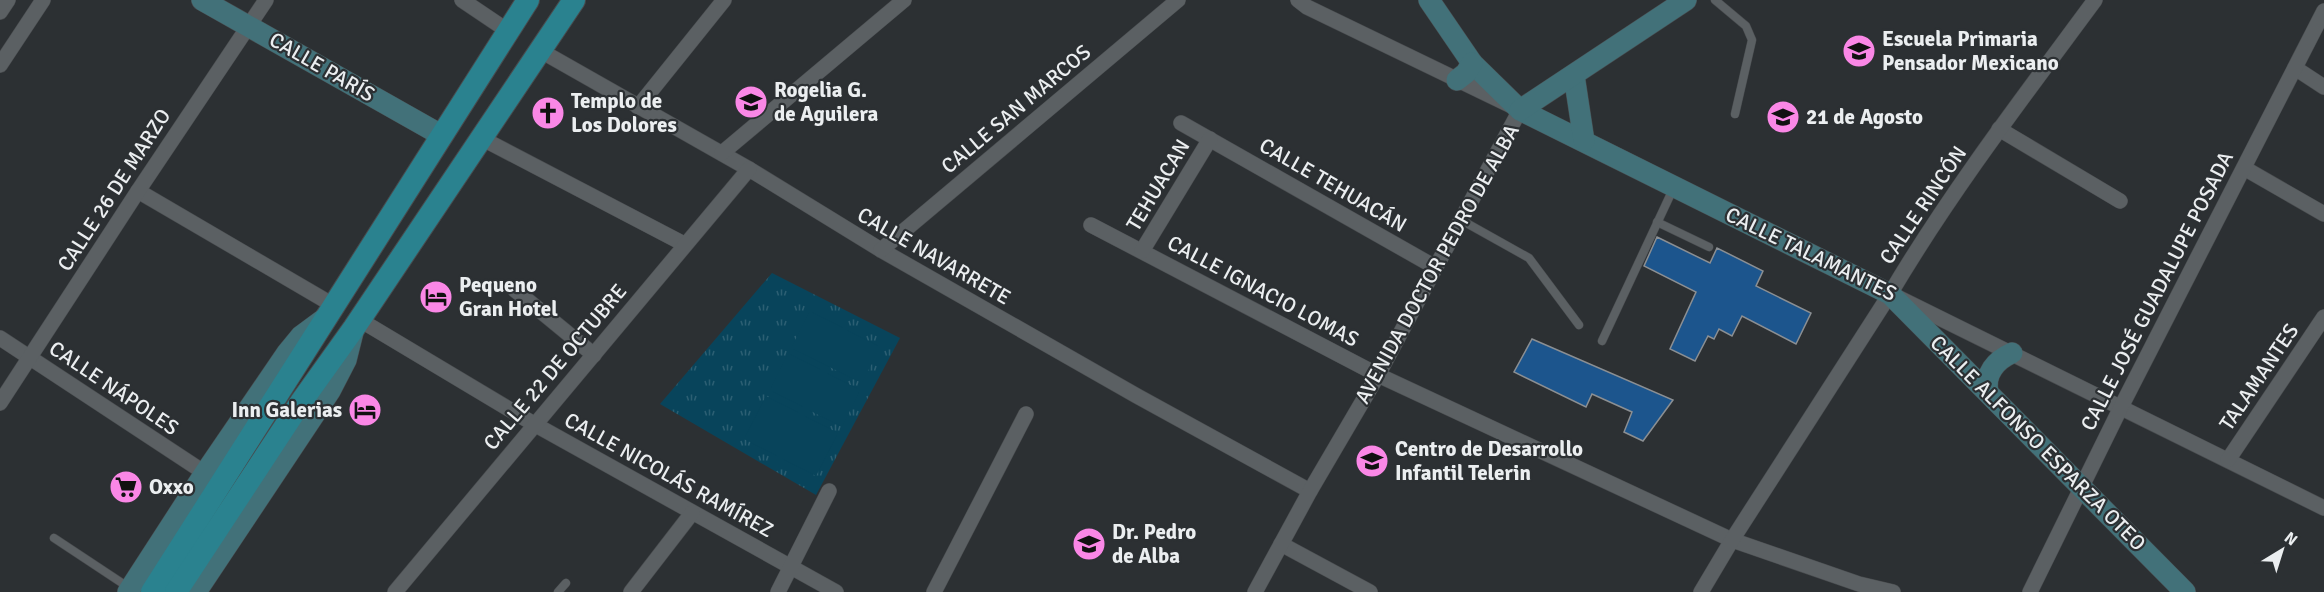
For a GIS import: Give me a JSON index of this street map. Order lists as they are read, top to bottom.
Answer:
{
  "streets": {
    "street": [
      "CALLE PARÍS",
      "CALLE SAN MARCOS",
      "TEHUACAN",
      "CALLE TEHUACÁN",
      "CALLE 26 DE MARZO",
      "CALLE RINCÓN",
      "CALLE TALAMANTES",
      "CALLE NAVARRETE",
      "AVENIDA DOCTOR PEDRO DE ALBA",
      "CALLE IGNACIO LOMAS",
      "CALLE JOSÉ GUADALUPE POSADA",
      "CALLE 22 DE OCTUBRE",
      "TALAMANTES",
      "CALLE NÁPOLES",
      "CALLE ALFONSO ESPARZA OTEO",
      "CALLE NICOLÁS RAMÍREZ"
    ]
  },
  "crossings": [
    ["CALLE PARÍS", "CALLE 26 DE MARZO"],
    ["CALLE SAN MARCOS", "CALLE NAVARRETE"],
    ["TEHUACAN", "CALLE TEHUACÁN"],
    ["TEHUACAN", "CALLE IGNACIO LOMAS"],
    ["CALLE TEHUACÁN", "AVENIDA DOCTOR PEDRO DE ALBA"],
    ["CALLE 26 DE MARZO", "CALLE NÁPOLES"],
    ["CALLE RINCÓN", "CALLE TALAMANTES"],
    ["CALLE RINCÓN", "CALLE IGNACIO LOMAS"],
    ["CALLE RINCÓN", "CALLE ALFONSO ESPARZA OTEO"],
    ["CALLE TALAMANTES", "AVENIDA DOCTOR PEDRO DE ALBA"],
    ["CALLE TALAMANTES", "CALLE JOSÉ GUADALUPE POSADA"],
    ["CALLE TALAMANTES", "TALAMANTES"],
    ["CALLE TALAMANTES", "CALLE ALFONSO ESPARZA OTEO"],
    ["CALLE NAVARRETE", "AVENIDA DOCTOR PEDRO DE ALBA"],
    ["CALLE NAVARRETE", "CALLE 22 DE OCTUBRE"],
    ["AVENIDA DOCTOR PEDRO DE ALBA", "CALLE IGNACIO LOMAS"],
    ["CALLE JOSÉ GUADALUPE POSADA", "CALLE ALFONSO ESPARZA OTEO"],
    ["CALLE 22 DE OCTUBRE", "CALLE NICOLÁS RAMÍREZ"]
  ],
  "places": {
    "school or university": [
      "Escuela Primaria Pensador Mexicano",
      "Rogelia G. de Aguilera",
      "21 de Agosto",
      "Centro de Desarrollo Infantil Telerin",
      "Dr. Pedro de Alba"
    ],
    "church": ["Templo de Los Dolores"],
    "hotel": ["Pequeno Gran Hotel", "Inn Galerias"],
    "supermarket": ["Oxxo"]
  },
  "north": "top right"
}
